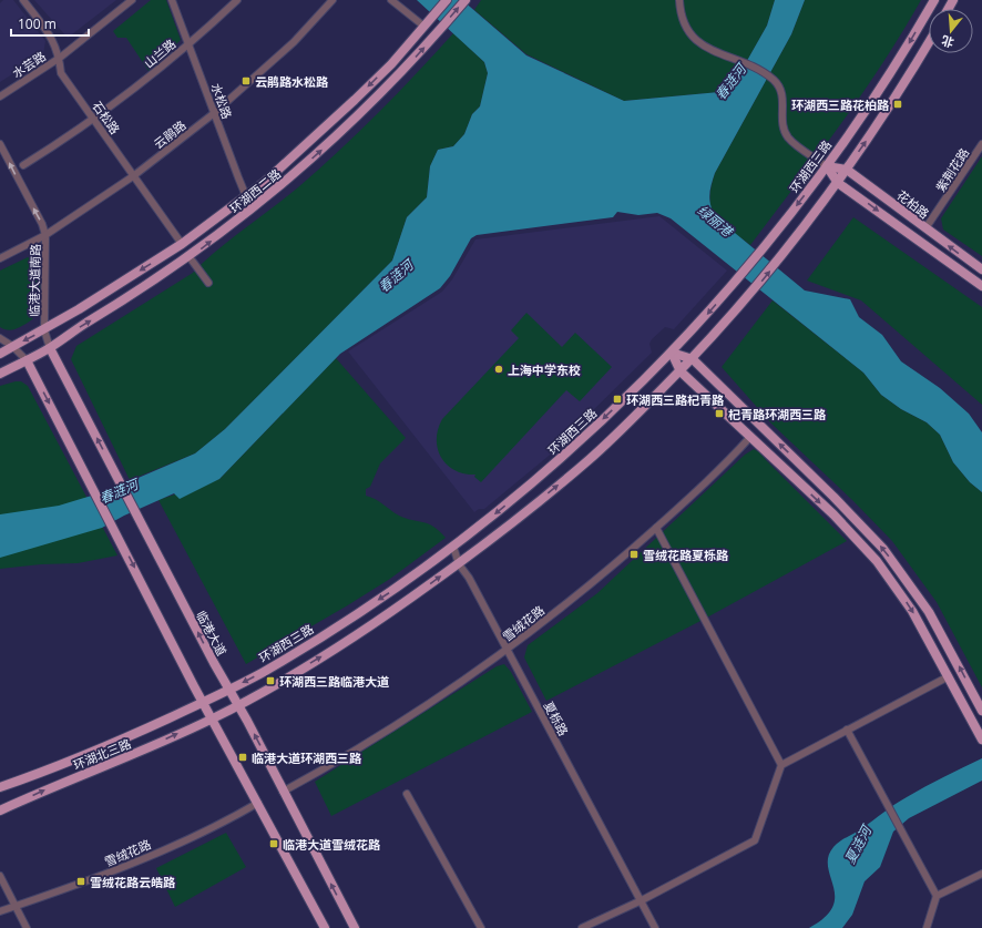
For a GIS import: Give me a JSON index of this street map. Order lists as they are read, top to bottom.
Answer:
{
  "streets": {
    "main road": [
      "环湖西三路",
      "环湖西二路",
      "花柏路",
      "临港大道",
      "环湖北三路"
    ],
    "street": [
      "山兰路",
      "水芸路",
      "水松路",
      "石松路",
      "云鹃路",
      "紫荆花路",
      "临港大道南路",
      "雪绒花路",
      "夏栎路"
    ]
  },
  "crossings": [
    ["山兰路", "水松路"],
    ["山兰路", "石松路"],
    ["水芸路", "石松路"],
    ["水松路", "云鹃路"],
    ["水松路", "环湖西二路"],
    ["石松路", "云鹃路"],
    ["石松路", "环湖西二路"],
    ["云鹃路", "临港大道南路"],
    ["环湖西三路", "花柏路"],
    ["环湖西三路", "临港大道"],
    ["环湖西三路", "夏栎路"],
    ["环湖西三路", "环湖北三路"],
    ["紫荆花路", "花柏路"],
    ["环湖西二路", "临港大道南路"],
    ["环湖西二路", "临港大道"],
    ["临港大道南路", "临港大道"],
    ["雪绒花路", "临港大道"],
    ["雪绒花路", "夏栎路"]
  ],
  "one_way": ["临港大道南路"],
  "water": ["春涟河", "绿丽港", "夏涟河"],
  "places": {
    "transit": [
      "云鹃路水松路",
      "环湖西三路花柏路",
      "环湖西三路杞青路",
      "杞青路环湖西三路",
      "雪绒花路夏栎路",
      "环湖西三路临港大道",
      "临港大道环湖西三路",
      "临港大道雪绒花路",
      "雪绒花路云皓路"
    ],
    "other": ["上海中学东校"]
  },
  "scale_bar": "100 m",
  "north": "bottom"
}
